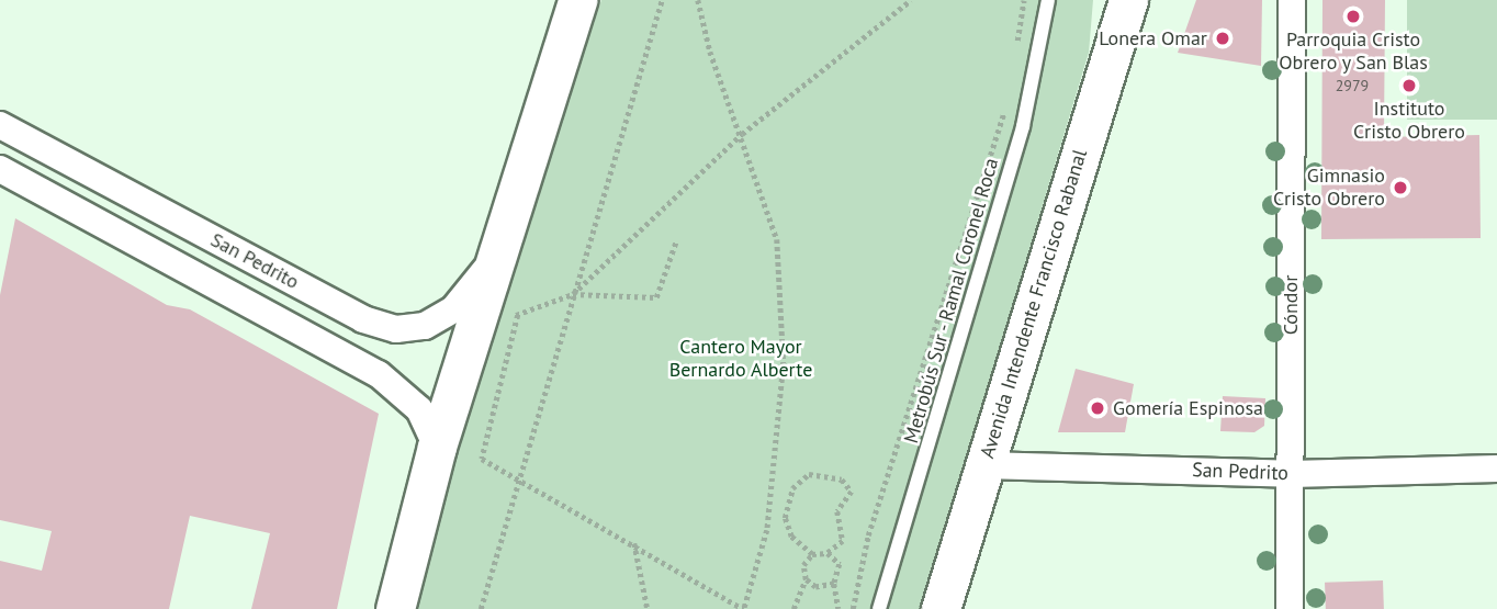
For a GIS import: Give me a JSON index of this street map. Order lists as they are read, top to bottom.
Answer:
{
  "streets": {
    "main road": ["Avenida Intendente Francisco Rabanal"],
    "street": ["San Pedrito", "Cóndor"],
    "lane": ["Metrobús Sur - Ramal Coronel Roca"]
  },
  "crossings": [
    ["San Pedrito", "Avenida Intendente Francisco Rabanal"],
    ["San Pedrito", "Cóndor"]
  ],
  "parks": ["Cantero Mayor Bernardo Alberte"],
  "places": [
    "Parroquia Cristo Obrero y San Blas",
    "Lonera Omar",
    "Instituto Cristo Obrero",
    "Gimnasio Cristo Obrero",
    "Gomería Espinosa"
  ],
  "house_numbers": ["2979"]
}
